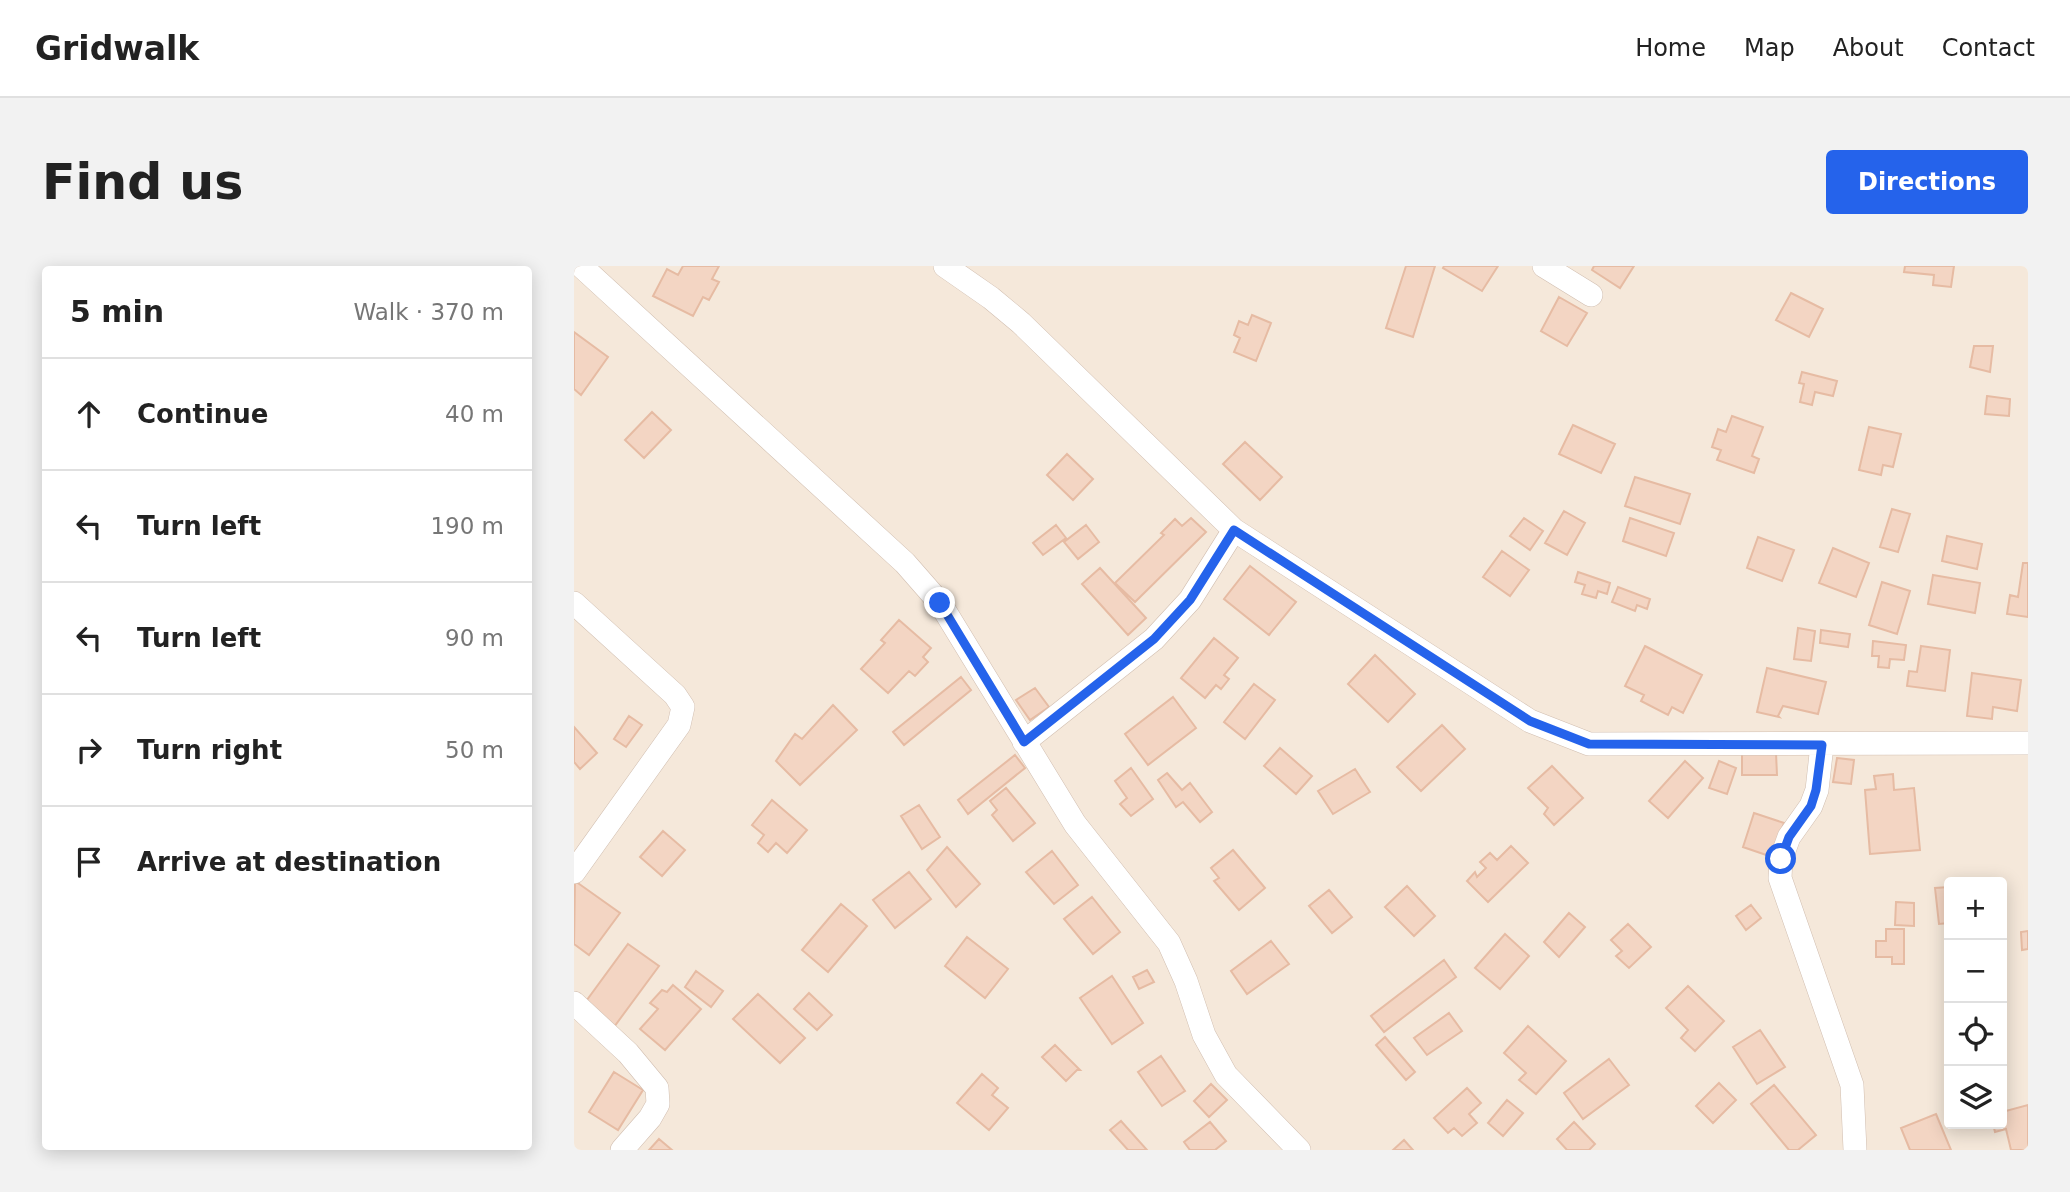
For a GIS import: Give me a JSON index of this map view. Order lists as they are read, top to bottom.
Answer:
{
  "page": {
    "header": "Gridwalk",
    "nav": [
      "Home",
      "Map",
      "About",
      "Contact"
    ],
    "buttons": "Directions",
    "title": "Find us",
    "heading": ["5 min", "Walk · 370 m"],
    "list": [
      ["Continue", "40 m"],
      ["Turn left", "190 m"],
      ["Turn left", "90 m"],
      ["Turn right", "50 m"],
      "Arrive at destination"
    ],
    "map_buttons": ["+", "−"]
  }
}
